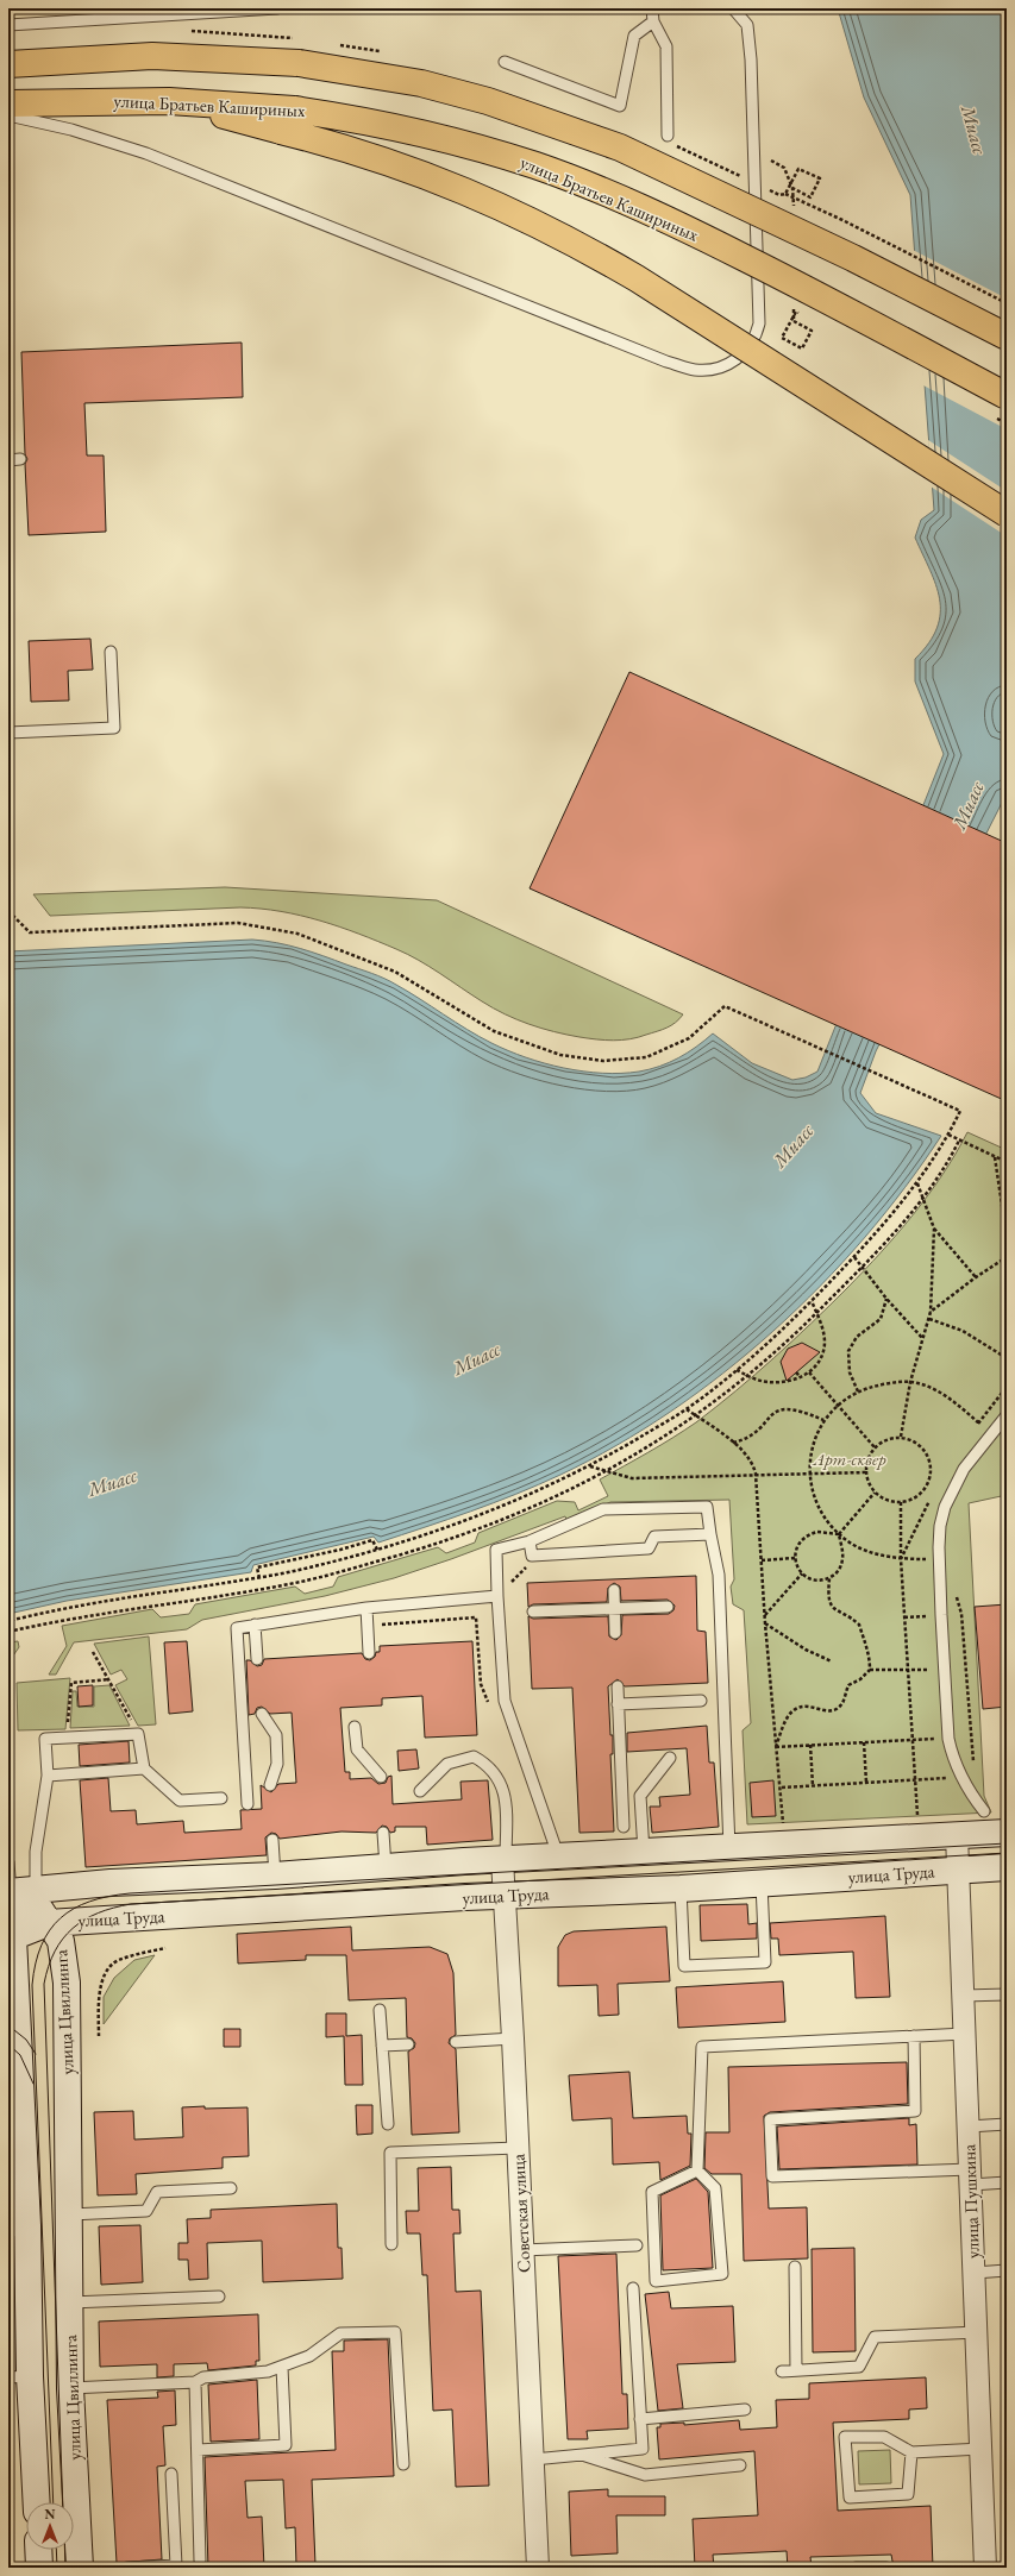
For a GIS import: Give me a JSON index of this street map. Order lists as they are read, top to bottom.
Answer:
{
  "streets": {
    "main road": ["улица Братьев Кашириных", "улица Труда", "улица Цвиллинга"],
    "street": ["улица Пушкина", "Советская улица"]
  },
  "crossings": [
    ["улица Труда", "улица Цвиллинга"],
    ["улица Труда", "улица Пушкина"],
    ["улица Труда", "Советская улица"]
  ],
  "water": ["Миасс"],
  "parks": ["Арт-сквер"],
  "north": "top"
}
